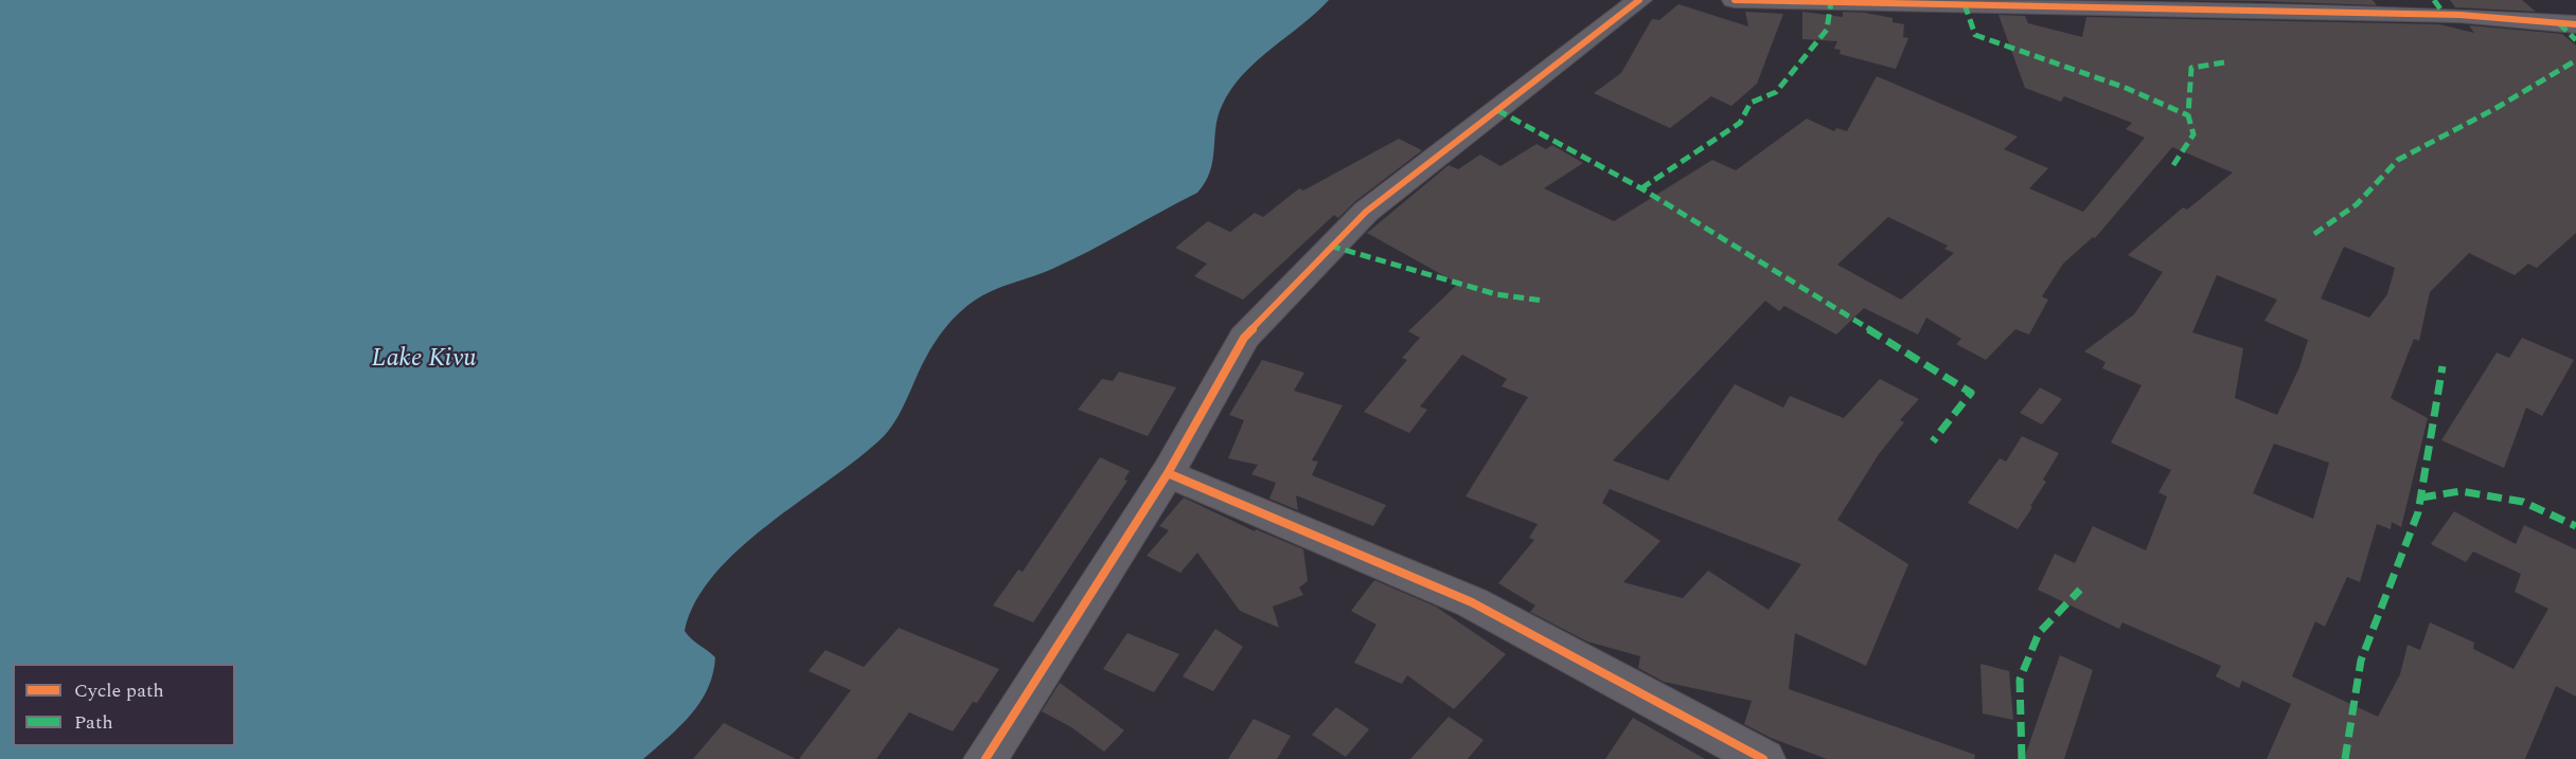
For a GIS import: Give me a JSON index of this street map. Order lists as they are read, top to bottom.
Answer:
{
  "water": ["Lake Kivu"],
  "legend": ["Cycle path", "Path"]
}
